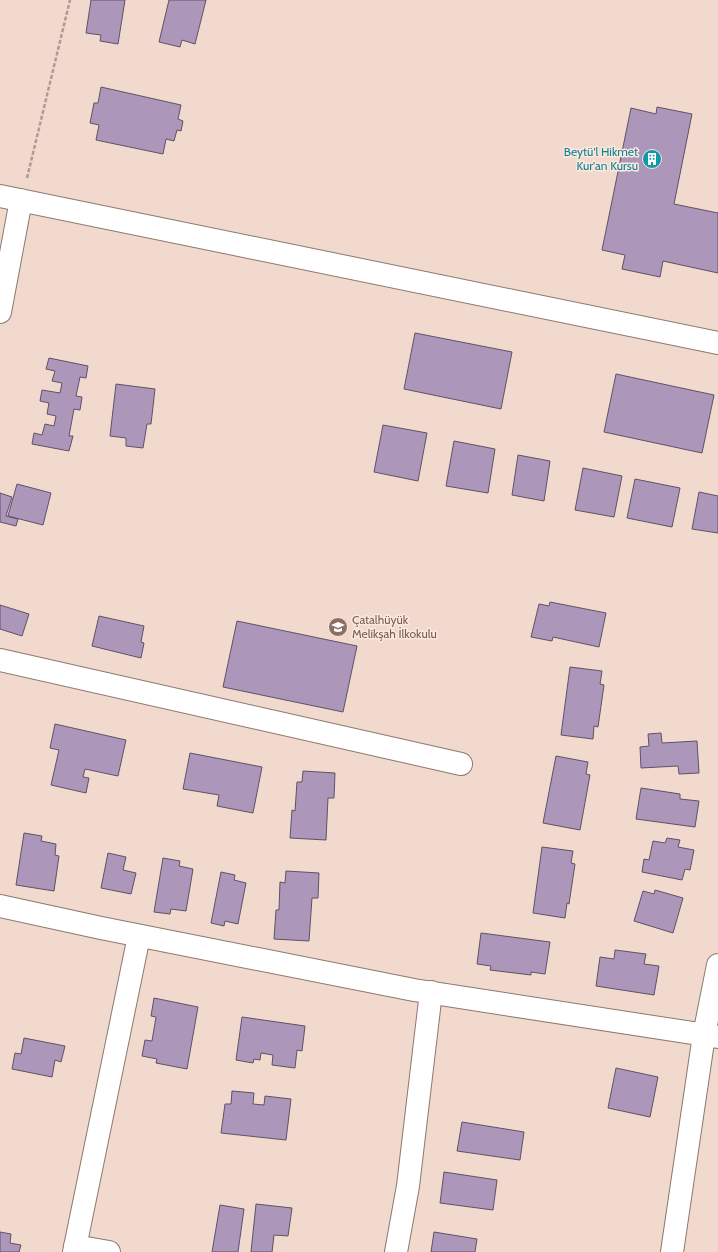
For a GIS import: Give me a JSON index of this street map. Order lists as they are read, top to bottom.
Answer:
{
  "places": {
    "building": ["Beytü'l Hikmet Kur'an Kursu"],
    "school or university": ["Çatalhüyük Melikşah İlkokulu"]
  }
}
